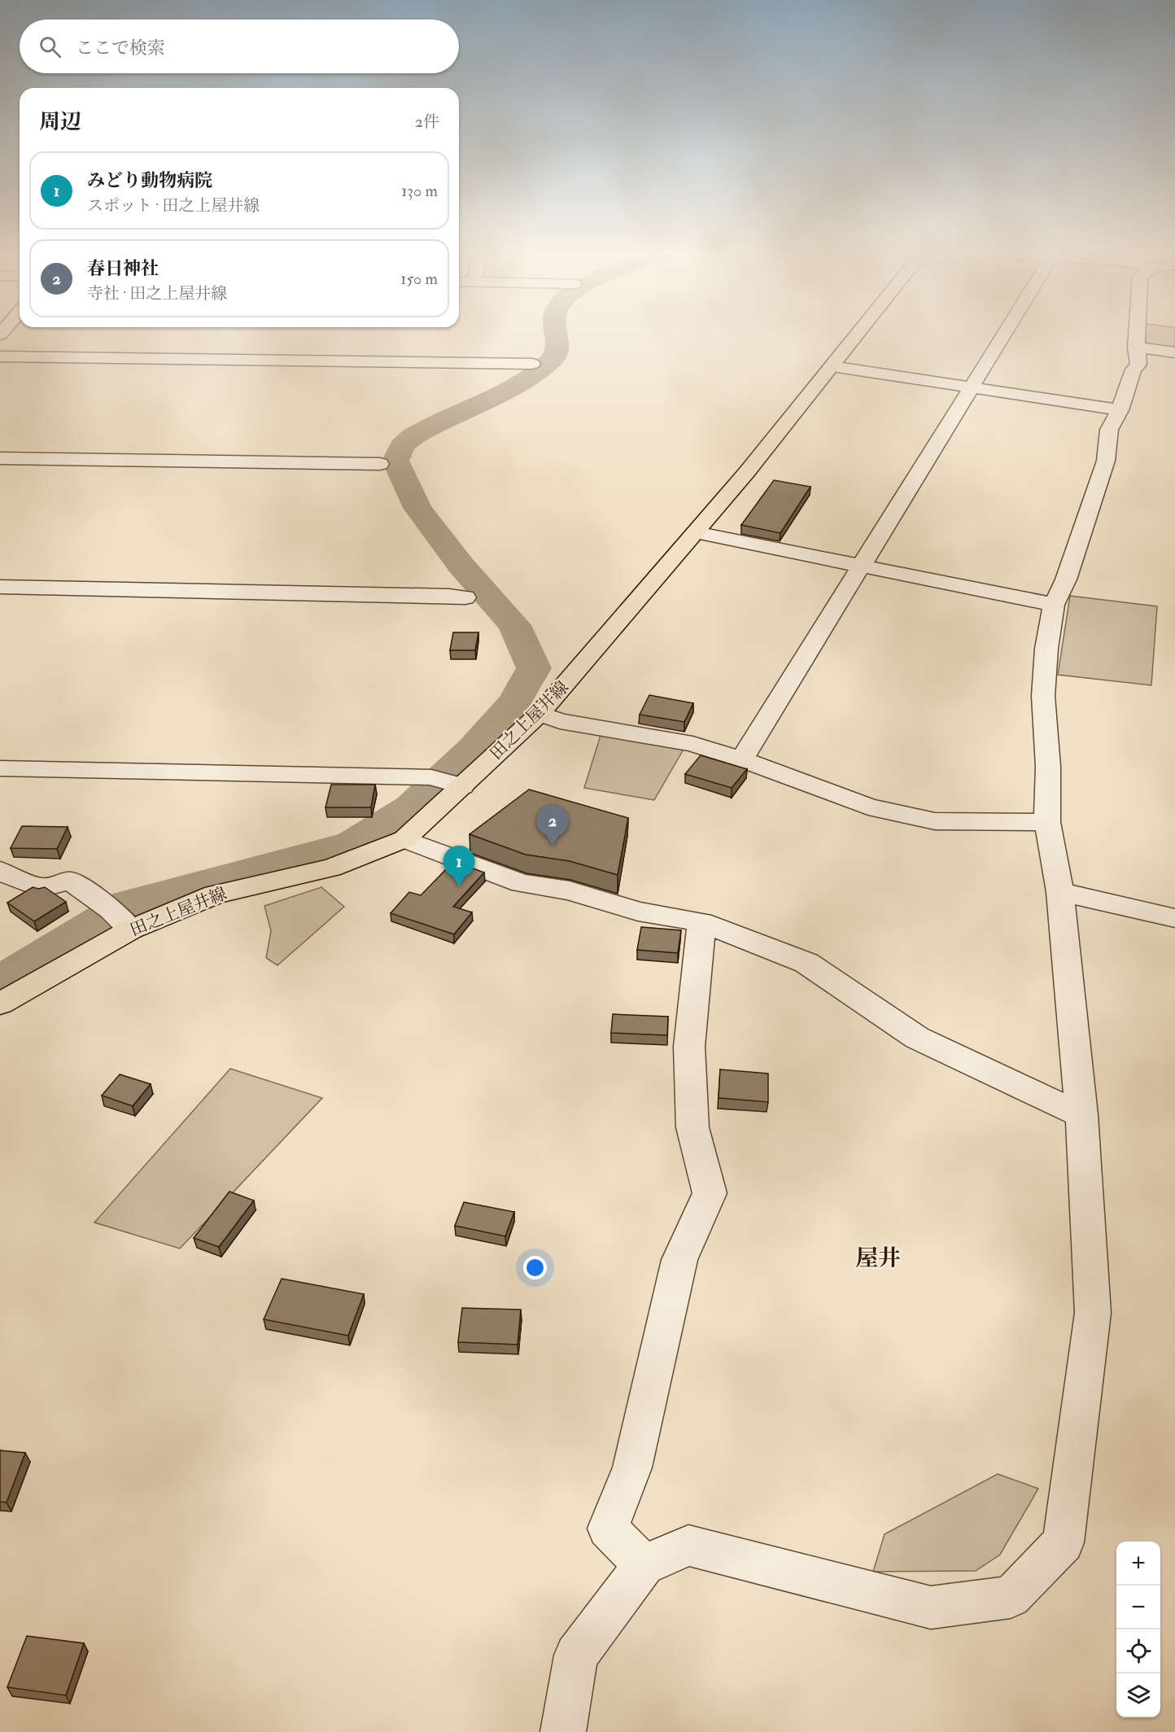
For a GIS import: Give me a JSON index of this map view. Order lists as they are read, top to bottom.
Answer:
{
  "streets": {
    "main road": ["田之上屋井線"]
  },
  "districts": ["屋井"],
  "page": {
    "search": "ここで検索",
    "heading": ["周辺", "2件"],
    "list": [
      {
        "mark": "1",
        "name": "みどり動物病院",
        "note": "スポット · 田之上屋井線",
        "value": "130 m"
      },
      {
        "mark": "2",
        "name": "春日神社",
        "note": "寺社 · 田之上屋井線",
        "value": "150 m"
      }
    ],
    "pins": ["2", "1"],
    "map_buttons": ["+", "−"]
  }
}
